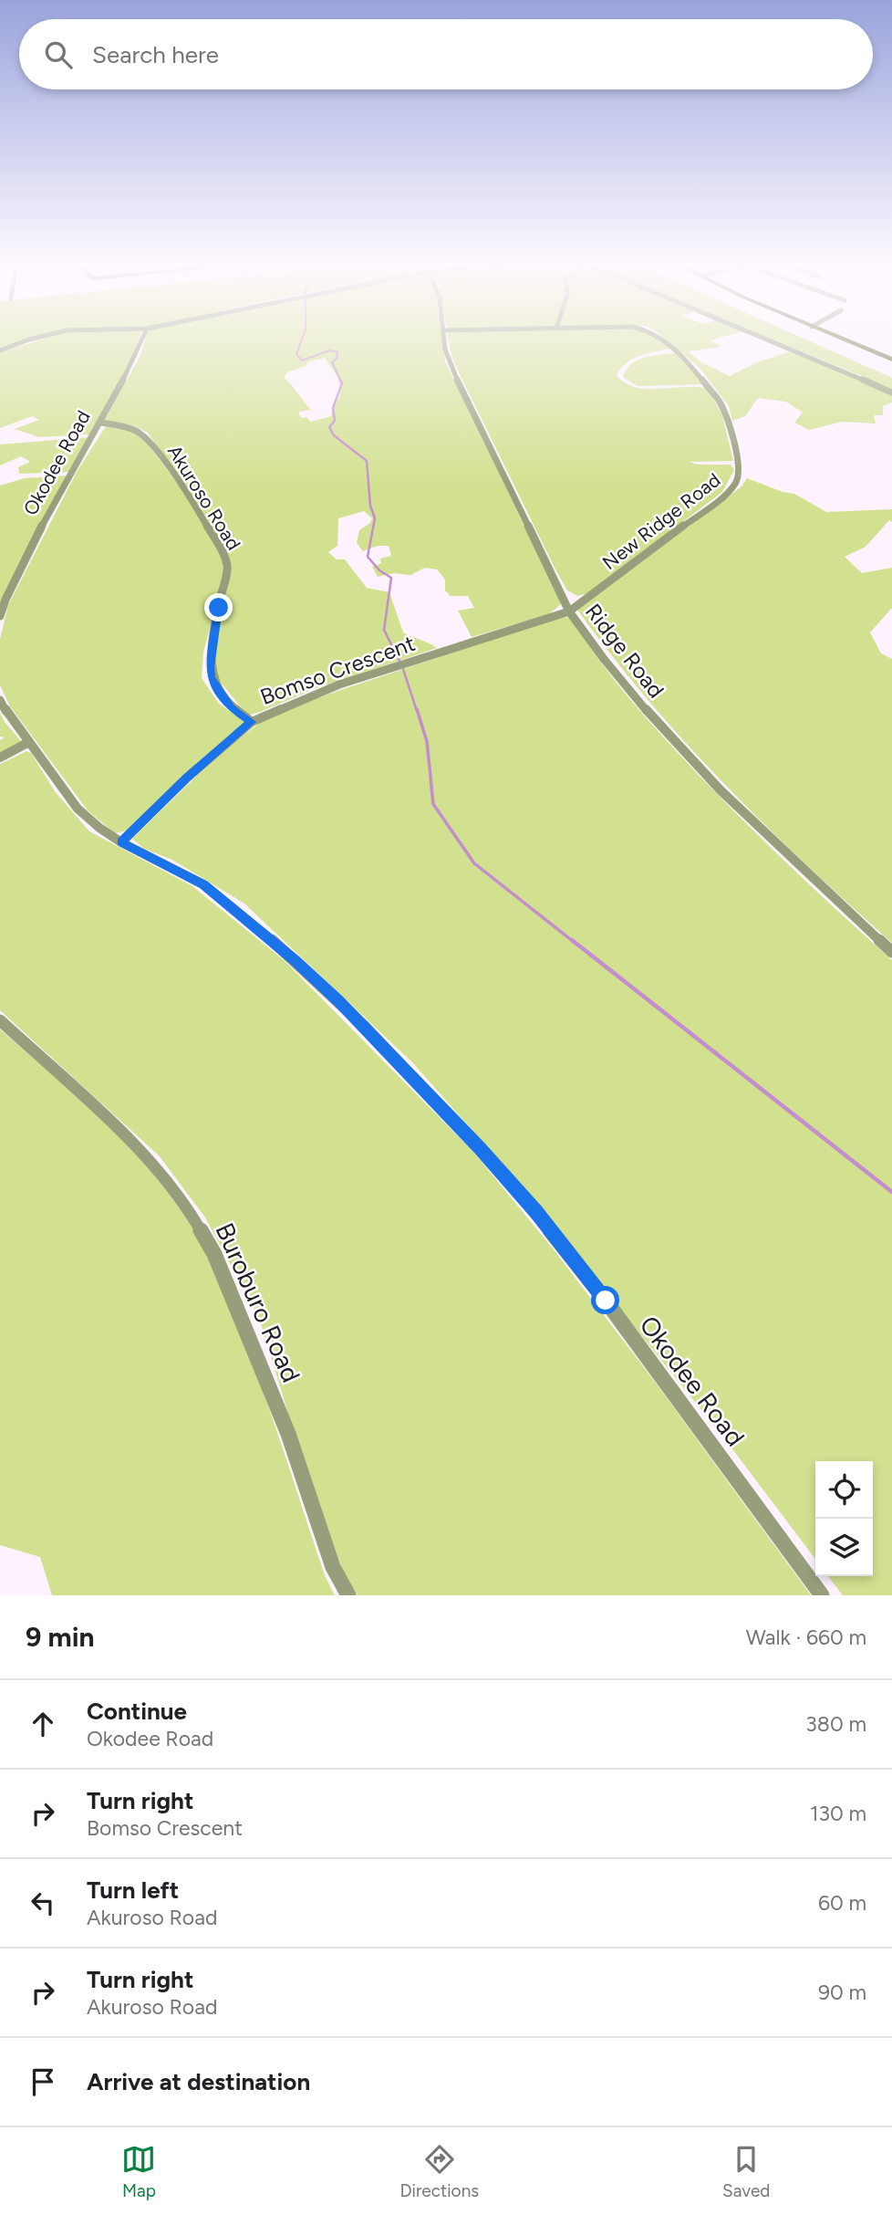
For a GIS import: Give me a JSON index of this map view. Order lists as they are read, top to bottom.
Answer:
{
  "streets": {
    "street": [
      "Okodee Road",
      "Akuroso Road",
      "New Ridge Road",
      "Ridge Road",
      "Bomso Crescent",
      "Buroburo Road"
    ]
  },
  "crossings": [
    ["Okodee Road", "Akuroso Road"],
    ["Okodee Road", "Bomso Crescent"],
    ["Akuroso Road", "Bomso Crescent"],
    ["New Ridge Road", "Ridge Road"],
    ["New Ridge Road", "Bomso Crescent"],
    ["Ridge Road", "Bomso Crescent"]
  ],
  "page": {
    "search": "Search here",
    "heading": ["9 min", "Walk · 660 m"],
    "list": [
      ["Continue", "Okodee Road", "380 m"],
      ["Turn right", "Bomso Crescent", "130 m"],
      ["Turn left", "Akuroso Road", "60 m"],
      ["Turn right", "Akuroso Road", "90 m"],
      "Arrive at destination"
    ],
    "nav": ["Map", "Directions", "Saved"]
  }
}
